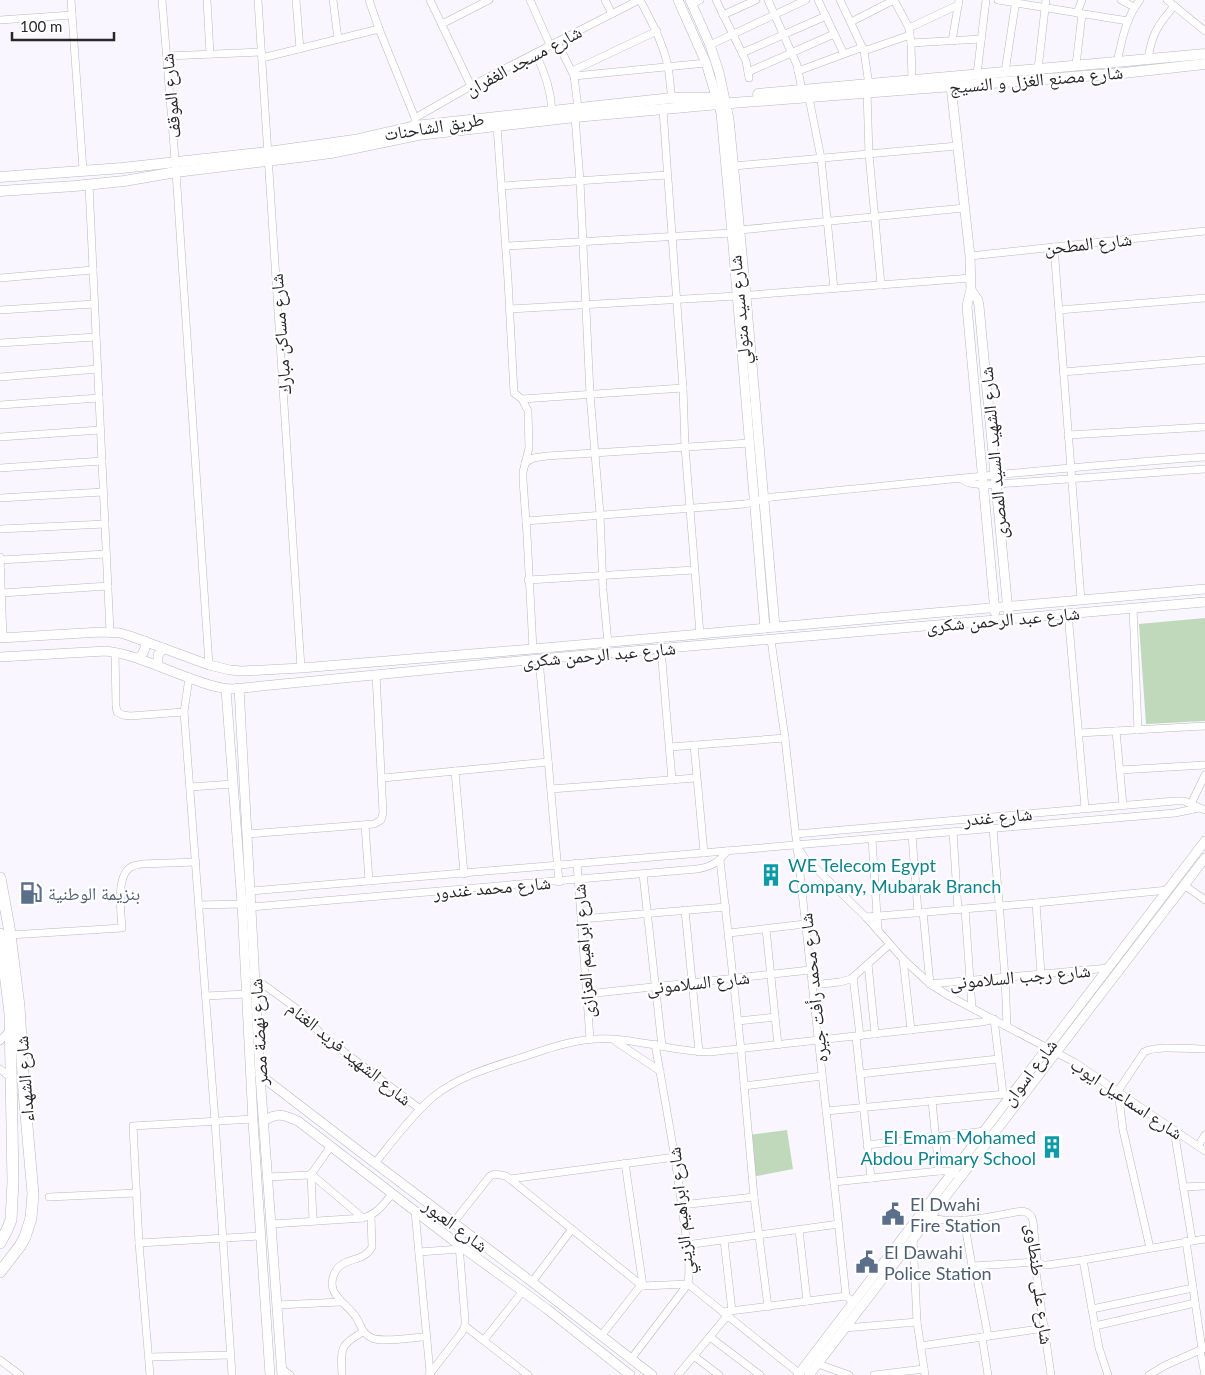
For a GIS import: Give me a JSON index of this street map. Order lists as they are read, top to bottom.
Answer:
{
  "streets": {
    "highway": ["شارع الشهداء"],
    "main road": ["شارع مصنع الغزل و النسيج", "طريق الشاحنات"],
    "street": [
      "شارع مسجد الغفران",
      "شارع الموقف",
      "شارع المطحن",
      "شارع سيد متولي",
      "شارع مساكن مبارك",
      "شارع الشهيد السيد المصرى",
      "شارع عبد الرحمن شكرى",
      "شارع غندر",
      "شارع محمد غندور",
      "شارع ابراهيم العزازى",
      "شارع رجب السلامونى",
      "شارع السلامونى",
      "شارع محمد رأفت جيره",
      "شارع نهضة مصر",
      "شارع الشهيد فريد الغنام",
      "شارع اسوان",
      "شارع اسماعيل ايوب",
      "شارع ابراهيم الزيني",
      "شارع العبور",
      "شارع على طنطاوى"
    ]
  },
  "crossings": [
    ["شارع مسجد الغفران", "طريق الشاحنات"],
    ["شارع مصنع الغزل و النسيج", "طريق الشاحنات"],
    ["شارع مصنع الغزل و النسيج", "شارع الشهيد السيد المصرى"],
    ["شارع الموقف", "طريق الشاحنات"],
    ["شارع الموقف", "شارع عبد الرحمن شكرى"],
    ["طريق الشاحنات", "شارع سيد متولي"],
    ["طريق الشاحنات", "شارع مساكن مبارك"],
    ["شارع المطحن", "شارع الشهيد السيد المصرى"],
    ["شارع سيد متولي", "شارع عبد الرحمن شكرى"],
    ["شارع مساكن مبارك", "شارع عبد الرحمن شكرى"],
    ["شارع الشهيد السيد المصرى", "شارع عبد الرحمن شكرى"],
    ["شارع عبد الرحمن شكرى", "شارع محمد رأفت جيره"],
    ["شارع عبد الرحمن شكرى", "شارع نهضة مصر"],
    ["شارع غندر", "شارع محمد غندور"],
    ["شارع غندر", "شارع محمد رأفت جيره"],
    ["شارع غندر", "شارع اسماعيل ايوب"],
    ["شارع محمد غندور", "شارع ابراهيم العزازى"],
    ["شارع محمد غندور", "شارع محمد رأفت جيره"],
    ["شارع محمد غندور", "شارع نهضة مصر"],
    ["شارع محمد غندور", "شارع اسماعيل ايوب"],
    ["شارع محمد غندور", "شارع ابراهيم الزيني"],
    ["شارع ابراهيم العزازى", "شارع السلامونى"],
    ["شارع رجب السلامونى", "شارع اسوان"],
    ["شارع رجب السلامونى", "شارع اسماعيل ايوب"],
    ["شارع السلامونى", "شارع محمد رأفت جيره"],
    ["شارع السلامونى", "شارع ابراهيم الزيني"],
    ["شارع محمد رأفت جيره", "شارع اسماعيل ايوب"],
    ["شارع نهضة مصر", "شارع الشهيد فريد الغنام"],
    ["شارع نهضة مصر", "شارع العبور"],
    ["شارع اسوان", "شارع اسماعيل ايوب"],
    ["شارع اسوان", "شارع على طنطاوى"],
    ["شارع ابراهيم الزيني", "شارع العبور"]
  ],
  "places": {
    "building": ["WE Telecom Egypt Company, Mubarak Branch", "El Emam Mohamed Abdou Primary School"],
    "fuel station": ["بنزيمة الوطنية"],
    "public building": ["El Dwahi Fire Station", "El Dawahi Police Station"]
  },
  "scale_bar": "100 m"
}
